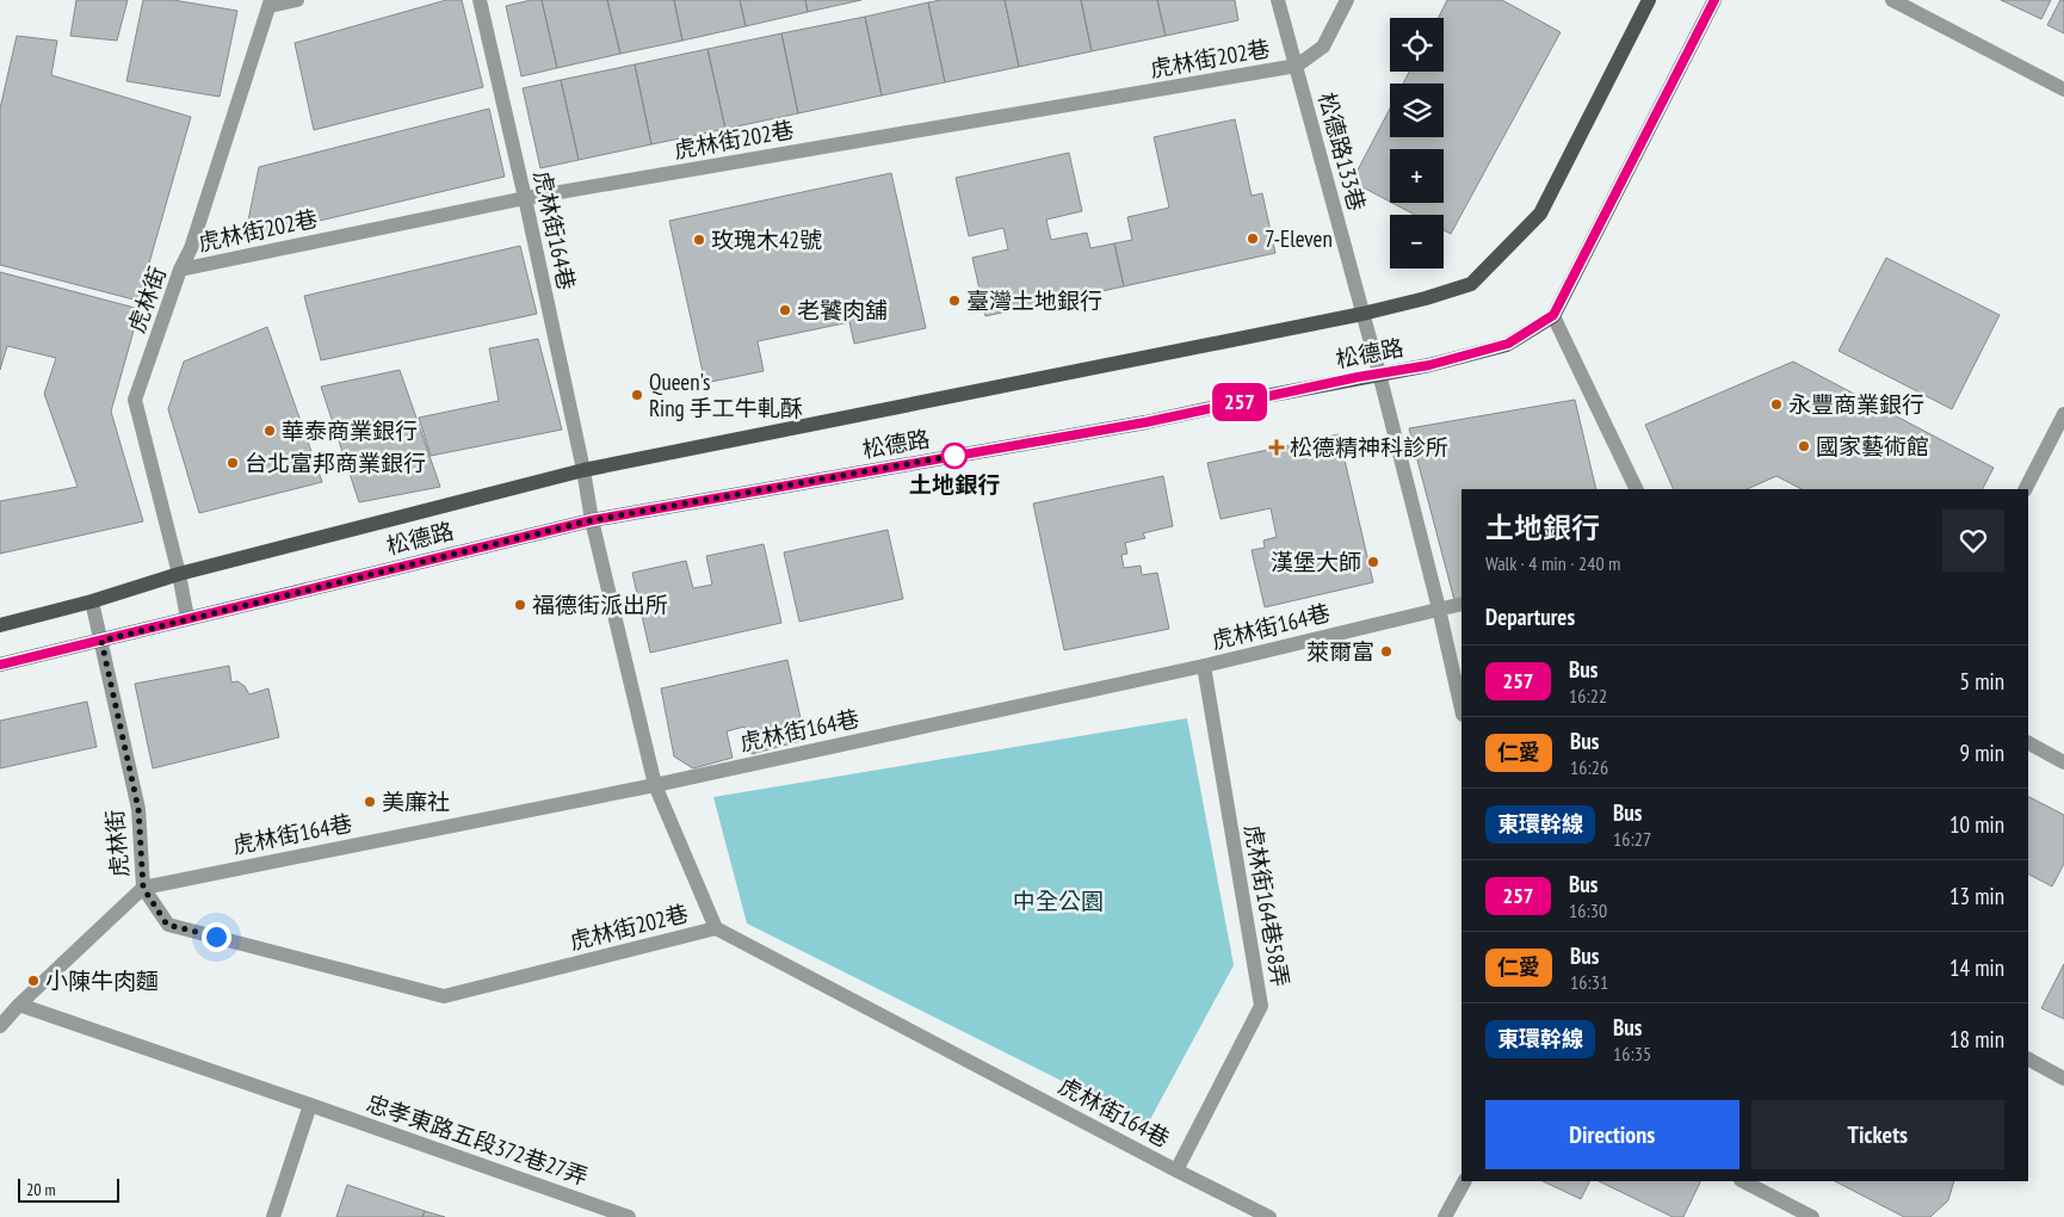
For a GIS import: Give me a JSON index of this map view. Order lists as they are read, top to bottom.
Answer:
{
  "streets": {
    "main road": ["松德路"],
    "street": [
      "虎林街202巷",
      "松德路133巷",
      "虎林街164巷",
      "虎林街",
      "虎林街164巷58弄",
      "忠孝東路五段372巷27弄"
    ]
  },
  "crossings": [
    ["虎林街202巷", "松德路133巷"],
    ["虎林街202巷", "虎林街164巷"],
    ["虎林街202巷", "虎林街"],
    ["虎林街202巷", "松德路"],
    ["松德路133巷", "虎林街164巷"],
    ["松德路133巷", "松德路"],
    ["虎林街164巷", "虎林街"],
    ["虎林街164巷", "松德路"],
    ["虎林街164巷", "虎林街164巷58弄"],
    ["虎林街", "松德路"],
    ["虎林街", "忠孝東路五段372巷27弄"]
  ],
  "parks": ["中全公園"],
  "places": {
    "other": [
      "7-Eleven",
      "玫瑰木42號",
      "臺灣土地銀行",
      "老饕肉舖",
      "Queen's Ring 手工牛軋酥",
      "永豐商業銀行",
      "華泰商業銀行",
      "國家藝術館",
      "土地銀行",
      "台北富邦商業銀行",
      "漢堡大師",
      "福德街派出所",
      "萊爾富",
      "美廉社",
      "小陳牛肉麵"
    ],
    "health": ["松德精神科診所"]
  },
  "lines": ["bus line 257"],
  "scale_bar": "20 m",
  "page": {
    "on_map": "257",
    "map_buttons": ["+", "−"],
    "heading": [
      ["土地銀行", "Walk · 4 min · 240 m"],
      "Departures"
    ],
    "list": [
      {
        "mark": "257",
        "name": "Bus",
        "note": "16:22",
        "value": "5 min"
      },
      {
        "mark": "仁愛",
        "name": "Bus",
        "note": "16:26",
        "value": "9 min"
      },
      {
        "mark": "東環幹線",
        "name": "Bus",
        "note": "16:27",
        "value": "10 min"
      },
      {
        "mark": "257",
        "name": "Bus",
        "note": "16:30",
        "value": "13 min"
      },
      {
        "mark": "仁愛",
        "name": "Bus",
        "note": "16:31",
        "value": "14 min"
      },
      {
        "mark": "東環幹線",
        "name": "Bus",
        "note": "16:35",
        "value": "18 min"
      }
    ],
    "buttons": ["Directions", "Tickets"],
    "scale": "20 m"
  }
}
